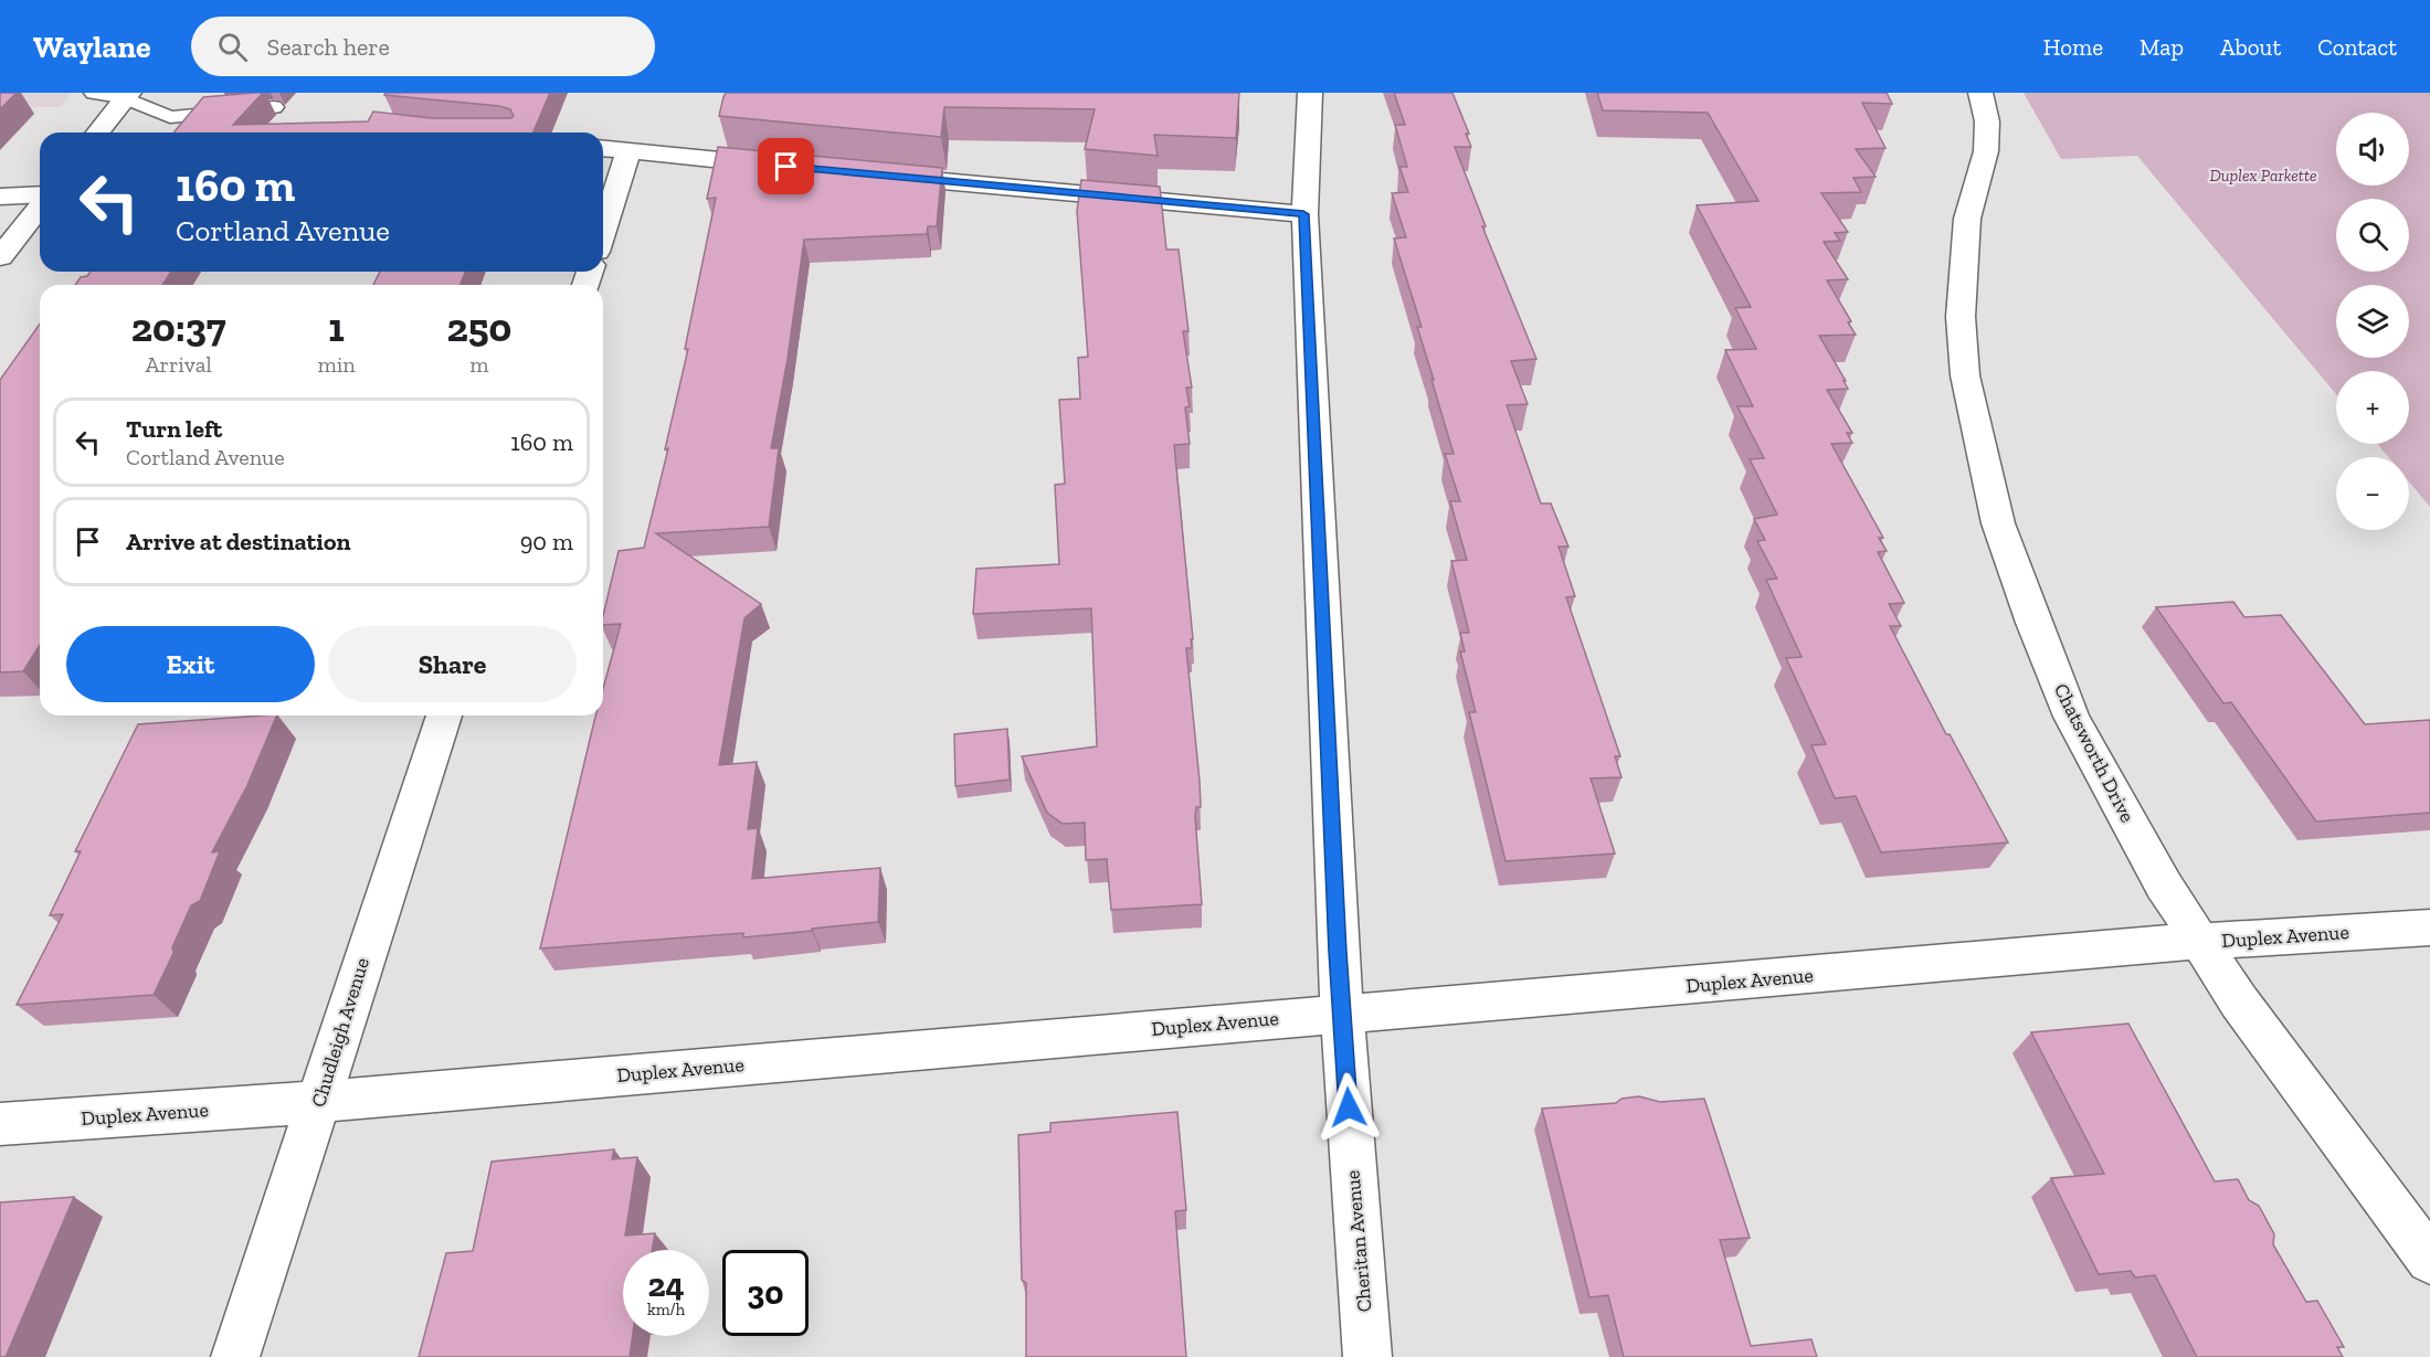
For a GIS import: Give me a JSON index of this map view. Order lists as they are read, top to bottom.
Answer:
{
  "streets": {
    "street": [
      "Chatsworth Drive",
      "Duplex Avenue",
      "Chudleigh Avenue",
      "Cheritan Avenue"
    ]
  },
  "crossings": [
    ["Chatsworth Drive", "Duplex Avenue"],
    ["Duplex Avenue", "Chudleigh Avenue"],
    ["Duplex Avenue", "Cheritan Avenue"]
  ],
  "parks": ["Duplex Parkette"],
  "page": {
    "header": "Waylane",
    "search": "Search here",
    "nav": [
      "Home",
      "Map",
      "About",
      "Contact"
    ],
    "map_buttons": ["+", "−"],
    "turn": ["160 m", "Cortland Avenue"],
    "eta": [
      "20:37",
      "Arrival",
      "1",
      "min",
      "250",
      "m"
    ],
    "list": [
      {
        "name": "Turn left",
        "note": "Cortland Avenue",
        "value": "160 m"
      },
      {
        "name": "Arrive at destination",
        "value": "90 m"
      }
    ],
    "buttons": ["Exit", "Share"],
    "speed": "24 km/h",
    "limit": "30"
  }
}
